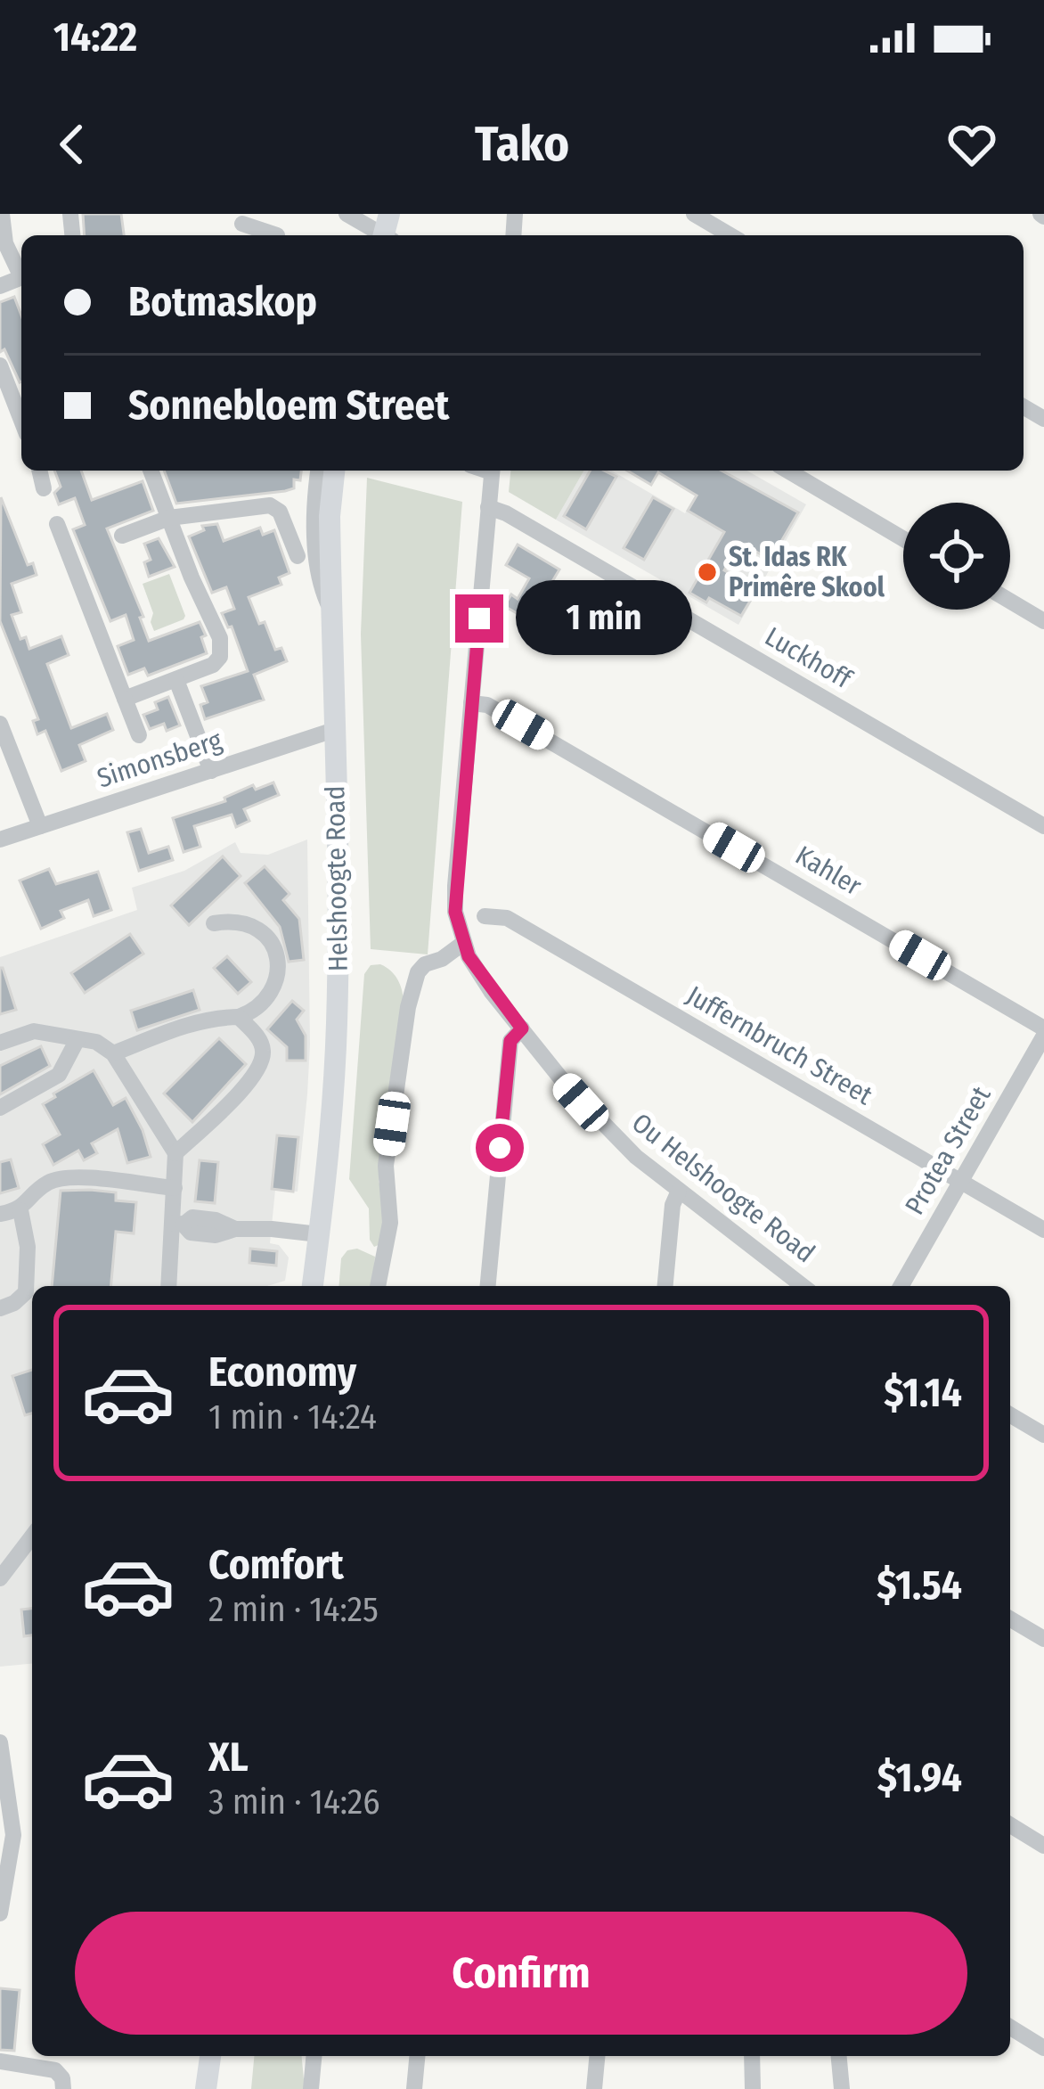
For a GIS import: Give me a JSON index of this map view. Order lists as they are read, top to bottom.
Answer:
{
  "streets": {
    "main road": ["Helshoogte Road"],
    "street": [
      "Luckhoff",
      "Simonsberg",
      "Kahler",
      "Juffernbruch Street",
      "Protea Street",
      "Ou Helshoogte Road"
    ]
  },
  "crossings": [
    ["Simonsberg", "Helshoogte Road"],
    ["Kahler", "Protea Street"],
    ["Juffernbruch Street", "Protea Street"]
  ],
  "places": ["St. Idas RK Primêre Skool"],
  "page": {
    "status": "14:22",
    "header": "Tako",
    "banner": ["Botmaskop", "Sonnebloem Street"],
    "bubble": "1 min",
    "list": [
      {
        "name": "Economy",
        "note": "1 min · 14:24",
        "value": "$1.14"
      },
      {
        "name": "Comfort",
        "note": "2 min · 14:25",
        "value": "$1.54"
      },
      {
        "name": "XL",
        "note": "3 min · 14:26",
        "value": "$1.94"
      }
    ],
    "buttons": "Confirm"
  }
}
